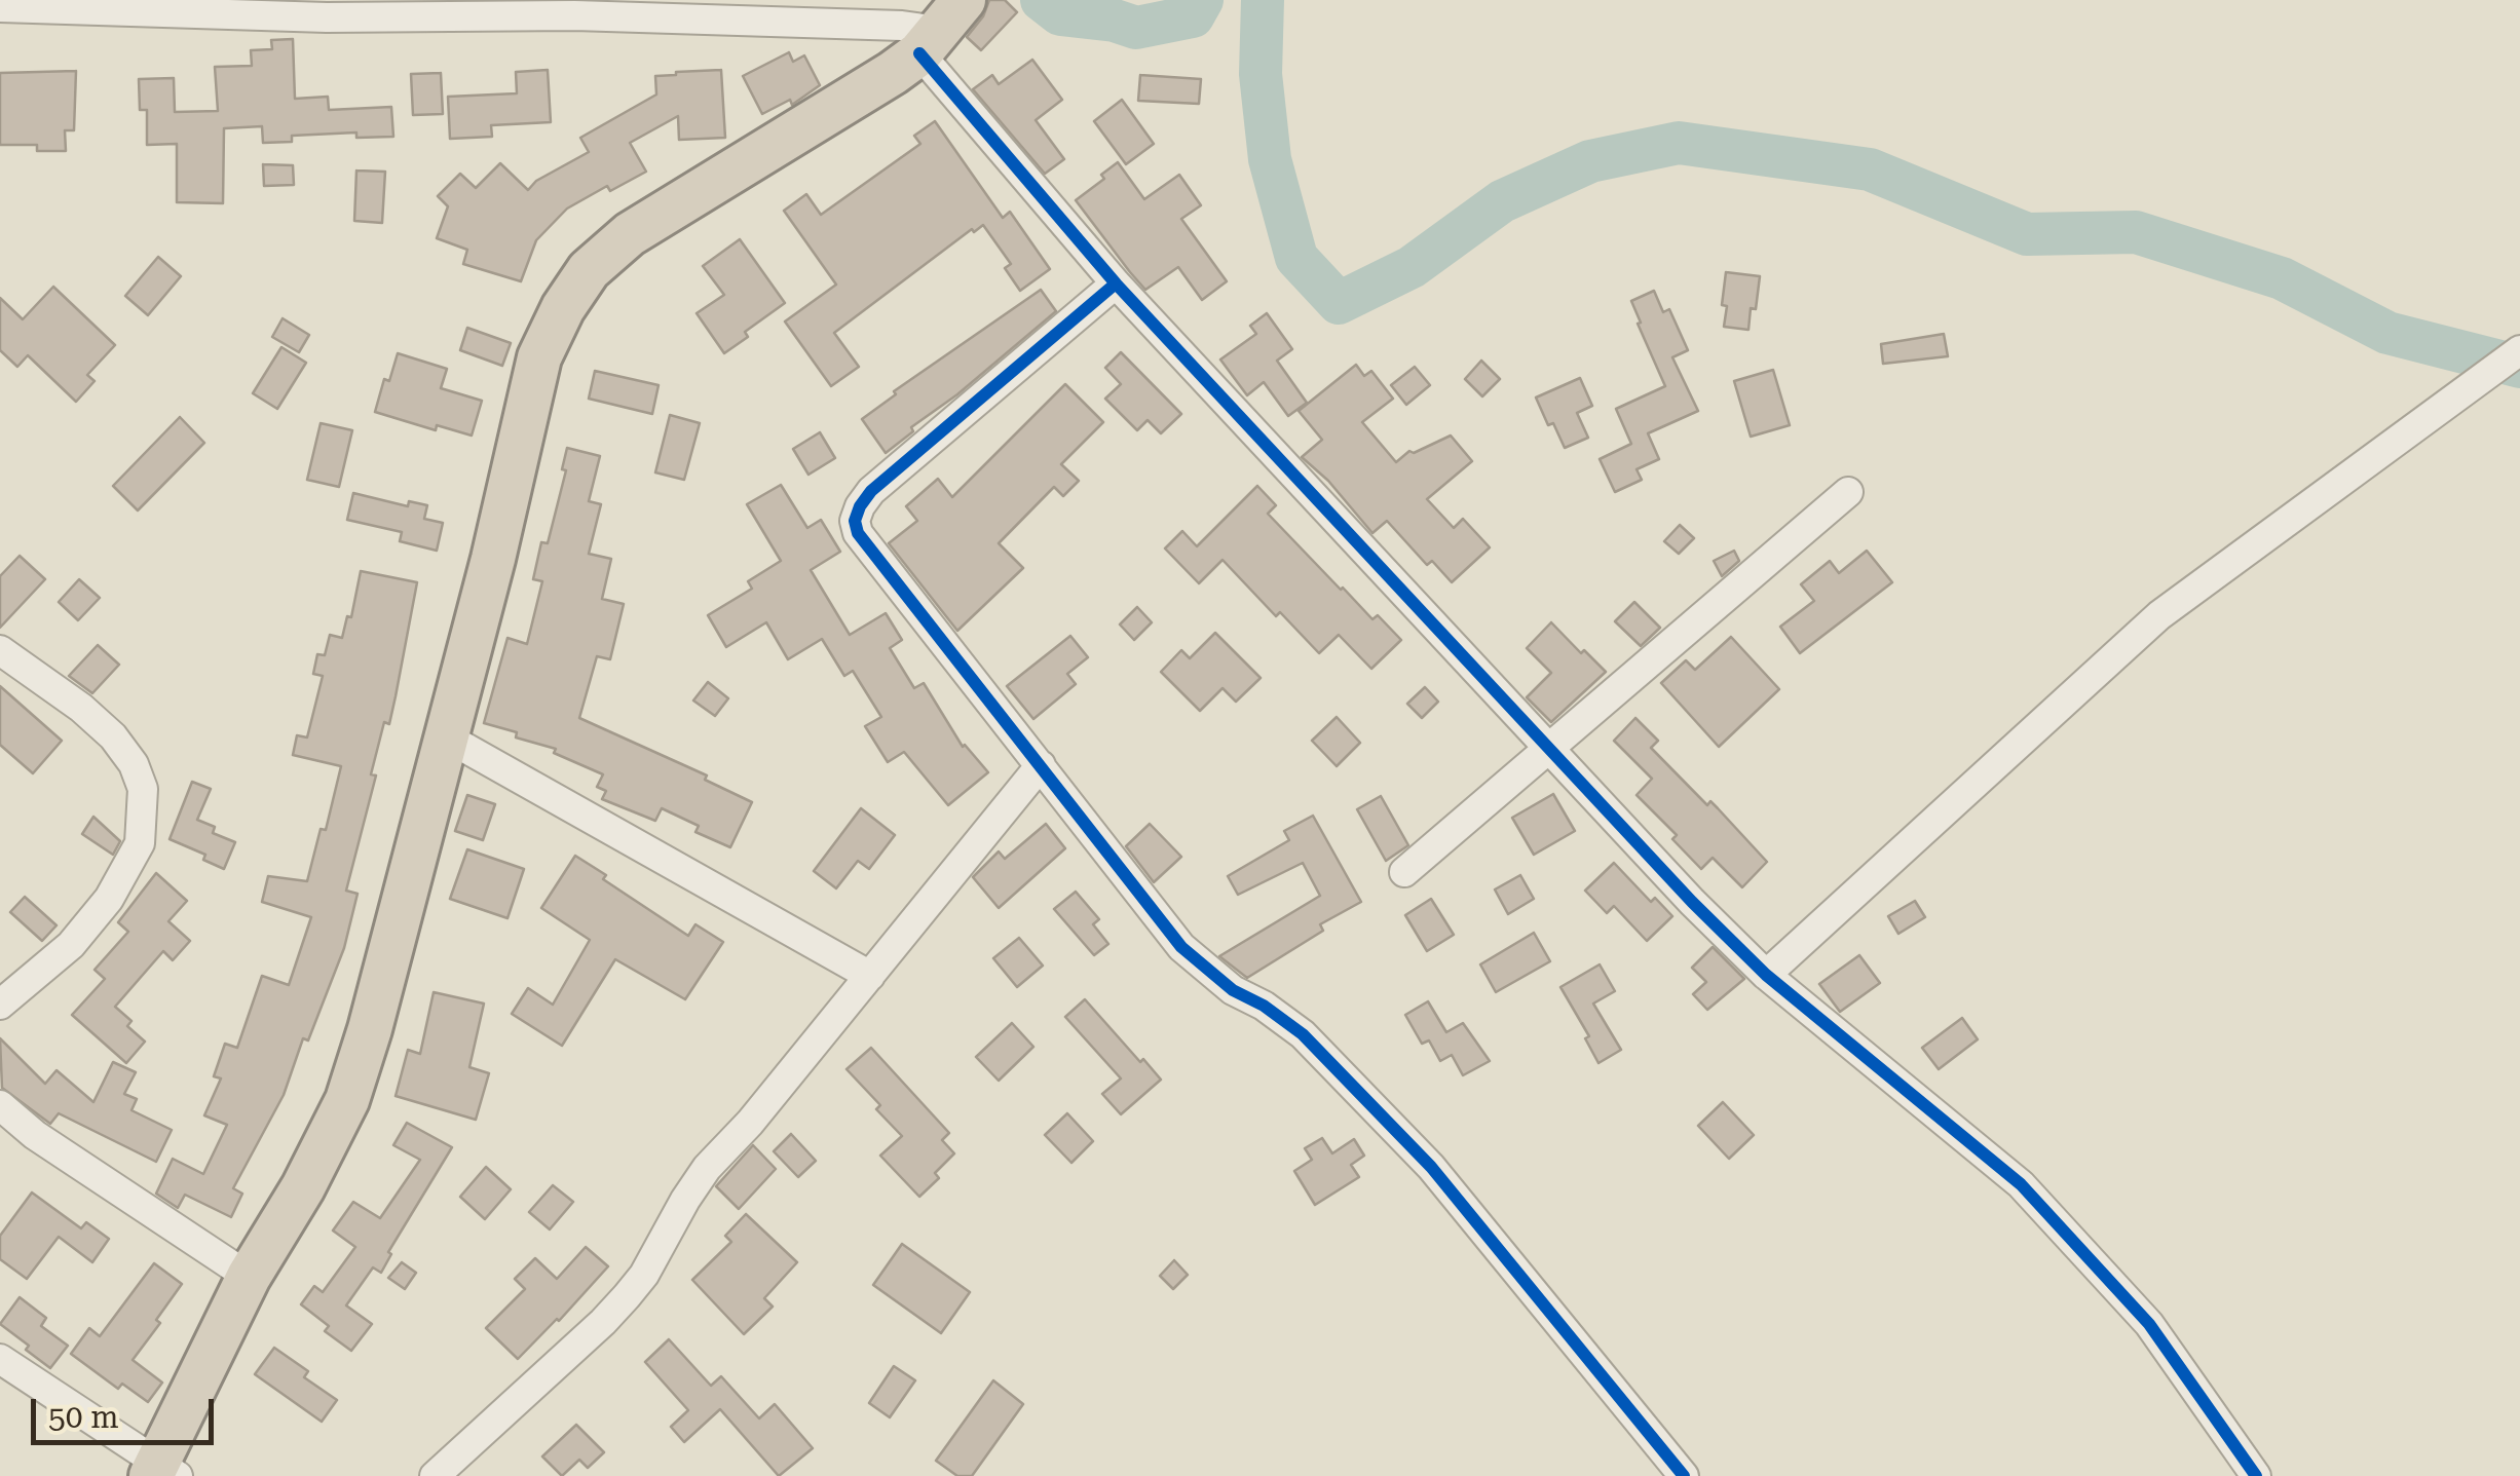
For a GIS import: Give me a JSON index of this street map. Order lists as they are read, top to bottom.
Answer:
{
  "scale_bar": "50 m"
}
